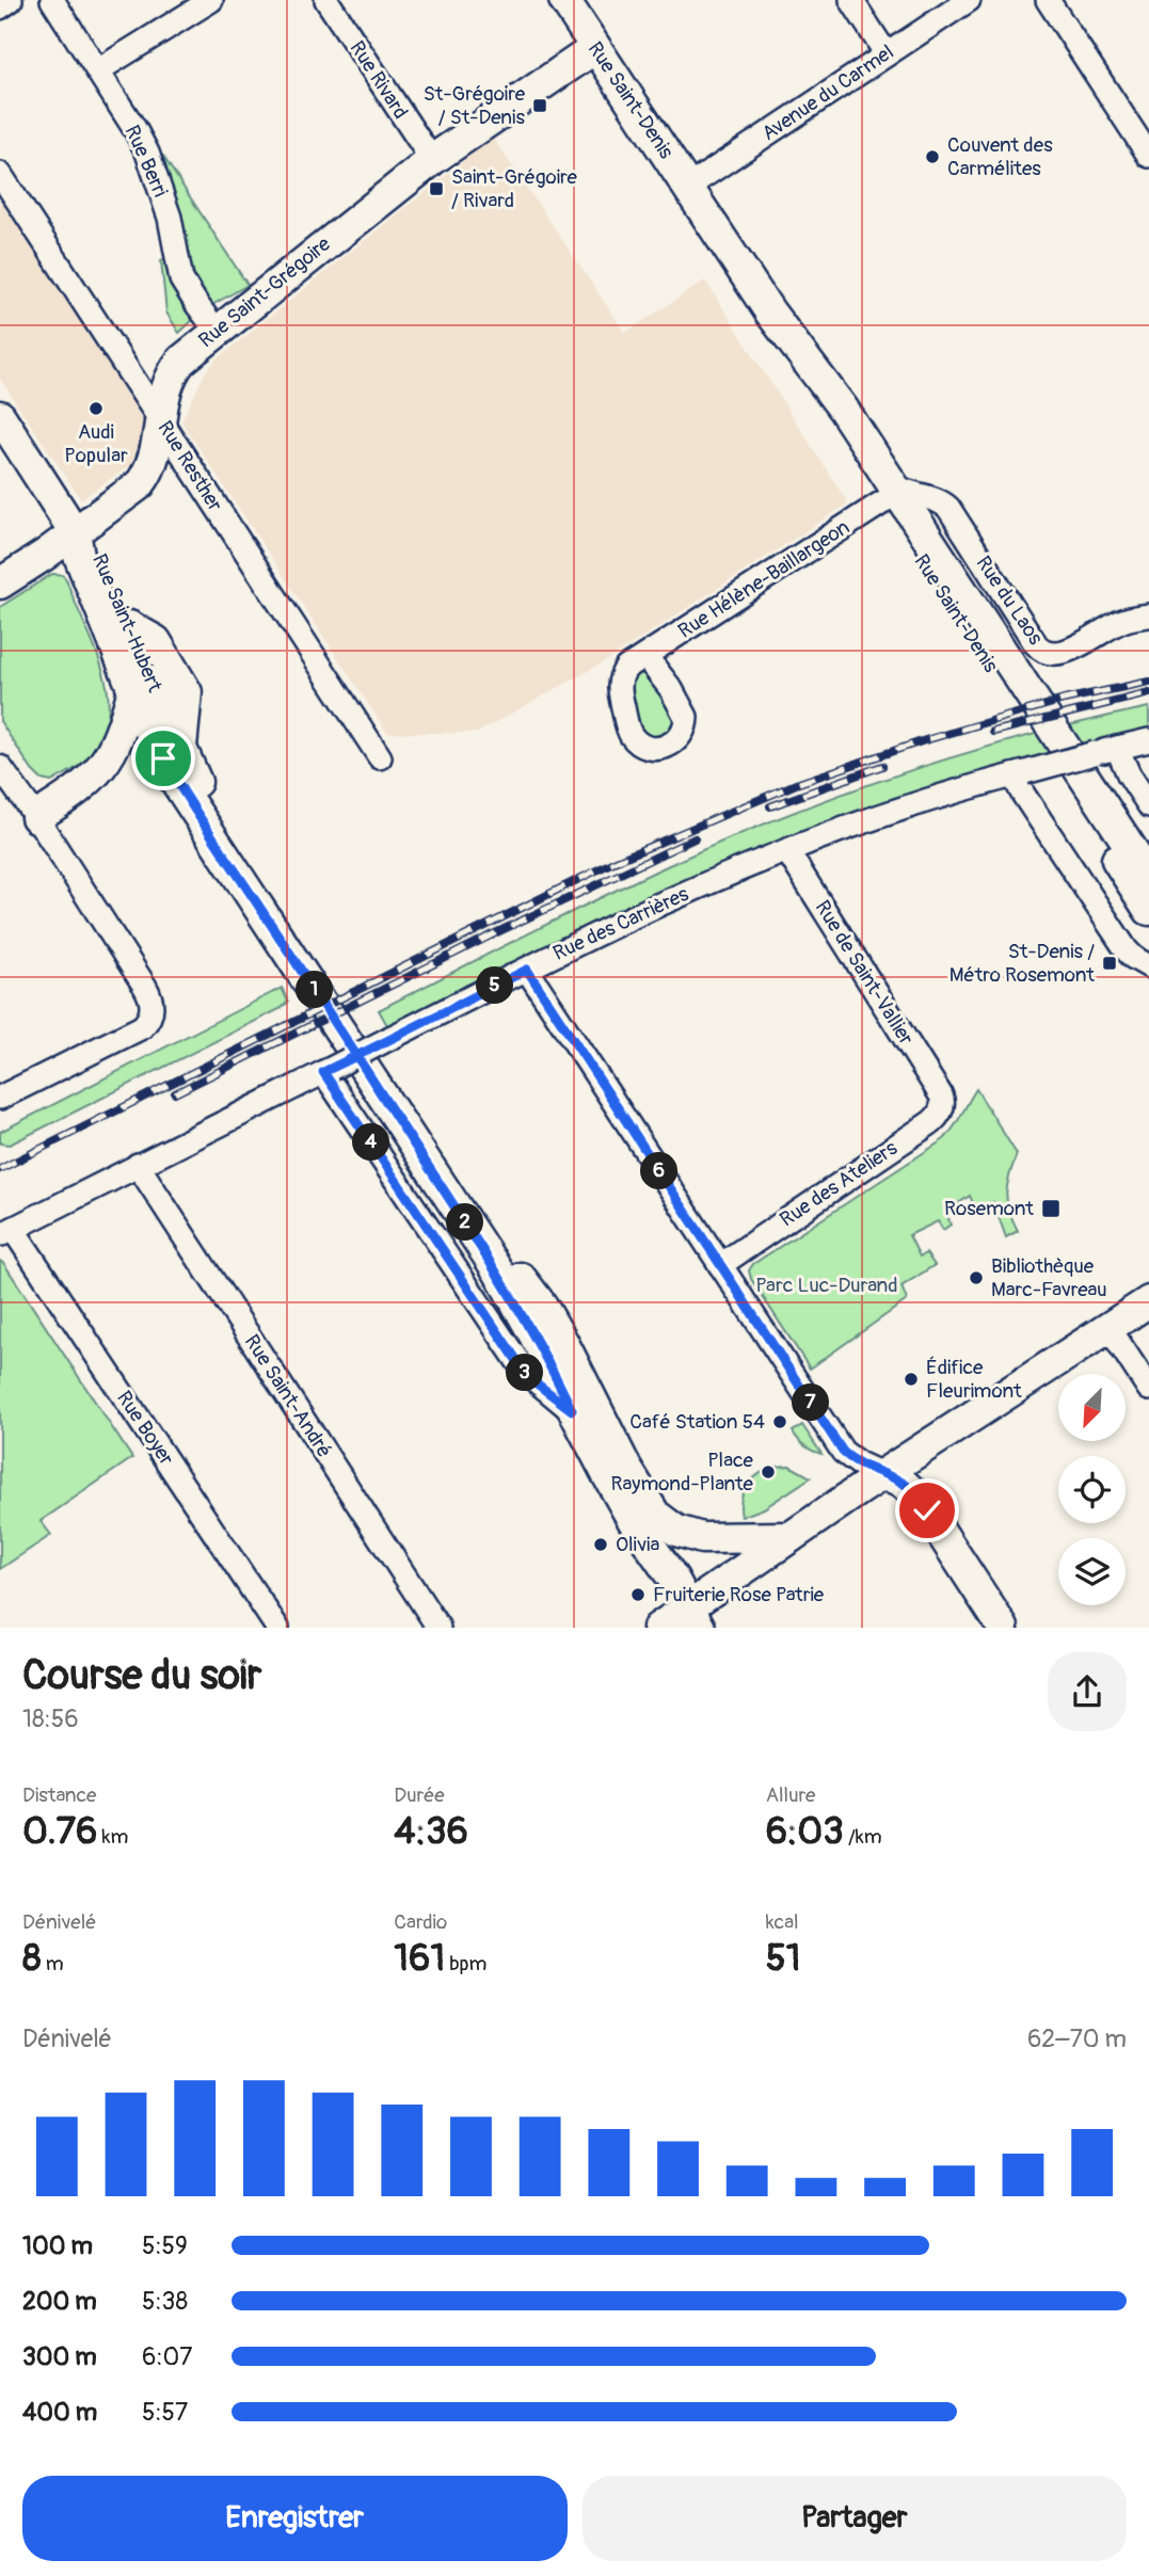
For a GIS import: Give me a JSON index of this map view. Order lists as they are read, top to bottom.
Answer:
{
  "streets": {
    "street": [
      "Rue Rivard",
      "Avenue du Carmel",
      "Rue Saint-Denis",
      "Rue Berri",
      "Rue Saint-Grégoire",
      "Rue Resther",
      "Rue Hélène-Baillargeon",
      "Rue du Laos",
      "Rue Saint-Hubert",
      "Rue des Carrières",
      "Rue de Saint-Vallier",
      "Rue des Ateliers",
      "Rue Saint-André",
      "Rue Boyer"
    ]
  },
  "crossings": [
    ["Rue Rivard", "Rue Saint-Grégoire"],
    ["Avenue du Carmel", "Rue Saint-Denis"],
    ["Rue Saint-Denis", "Rue Saint-Grégoire"],
    ["Rue Saint-Denis", "Rue Hélène-Baillargeon"],
    ["Rue Saint-Denis", "Rue du Laos"],
    ["Rue Berri", "Rue Saint-Grégoire"],
    ["Rue Saint-Grégoire", "Rue Resther"],
    ["Rue Saint-Grégoire", "Rue Saint-Hubert"],
    ["Rue Hélène-Baillargeon", "Rue du Laos"],
    ["Rue Saint-Hubert", "Rue des Carrières"],
    ["Rue des Carrières", "Rue de Saint-Vallier"],
    ["Rue des Carrières", "Rue Saint-André"],
    ["Rue des Carrières", "Rue Boyer"],
    ["Rue de Saint-Vallier", "Rue des Ateliers"]
  ],
  "parks": ["Parc Luc-Durand"],
  "places": {
    "transit": [
      "St-Grégoire / St-Denis",
      "Saint-Grégoire / Rivard",
      "St-Denis / Métro Rosemont",
      "Rosemont"
    ],
    "other": [
      "Couvent des Carmélites",
      "Audi Popular",
      "Bibliothèque Marc-Favreau",
      "Édifice Fleurimont",
      "Café Station 54",
      "Place Raymond-Plante",
      "Olivia",
      "Fruiterie Rose Patrie"
    ]
  },
  "north": "bottom left",
  "page": {
    "pins": [
      "5",
      "1",
      "4",
      "6",
      "2",
      "3",
      "7"
    ],
    "heading": ["Course du soir", "18:56"],
    "stats": [
      ["Distance", "0.76 km"],
      ["Durée", "4:36"],
      ["Allure", "6:03 /km"],
      ["Dénivelé", "8 m"],
      ["Cardio", "161 bpm"],
      ["kcal", "51"]
    ],
    "chart": ["Dénivelé", "62–70 m"],
    "list": [
      {
        "name": "100 m",
        "note": "5:59"
      },
      {
        "name": "200 m",
        "note": "5:38"
      },
      {
        "name": "300 m",
        "note": "6:07"
      },
      {
        "name": "400 m",
        "note": "5:57"
      }
    ],
    "buttons": ["Enregistrer", "Partager"]
  }
}
